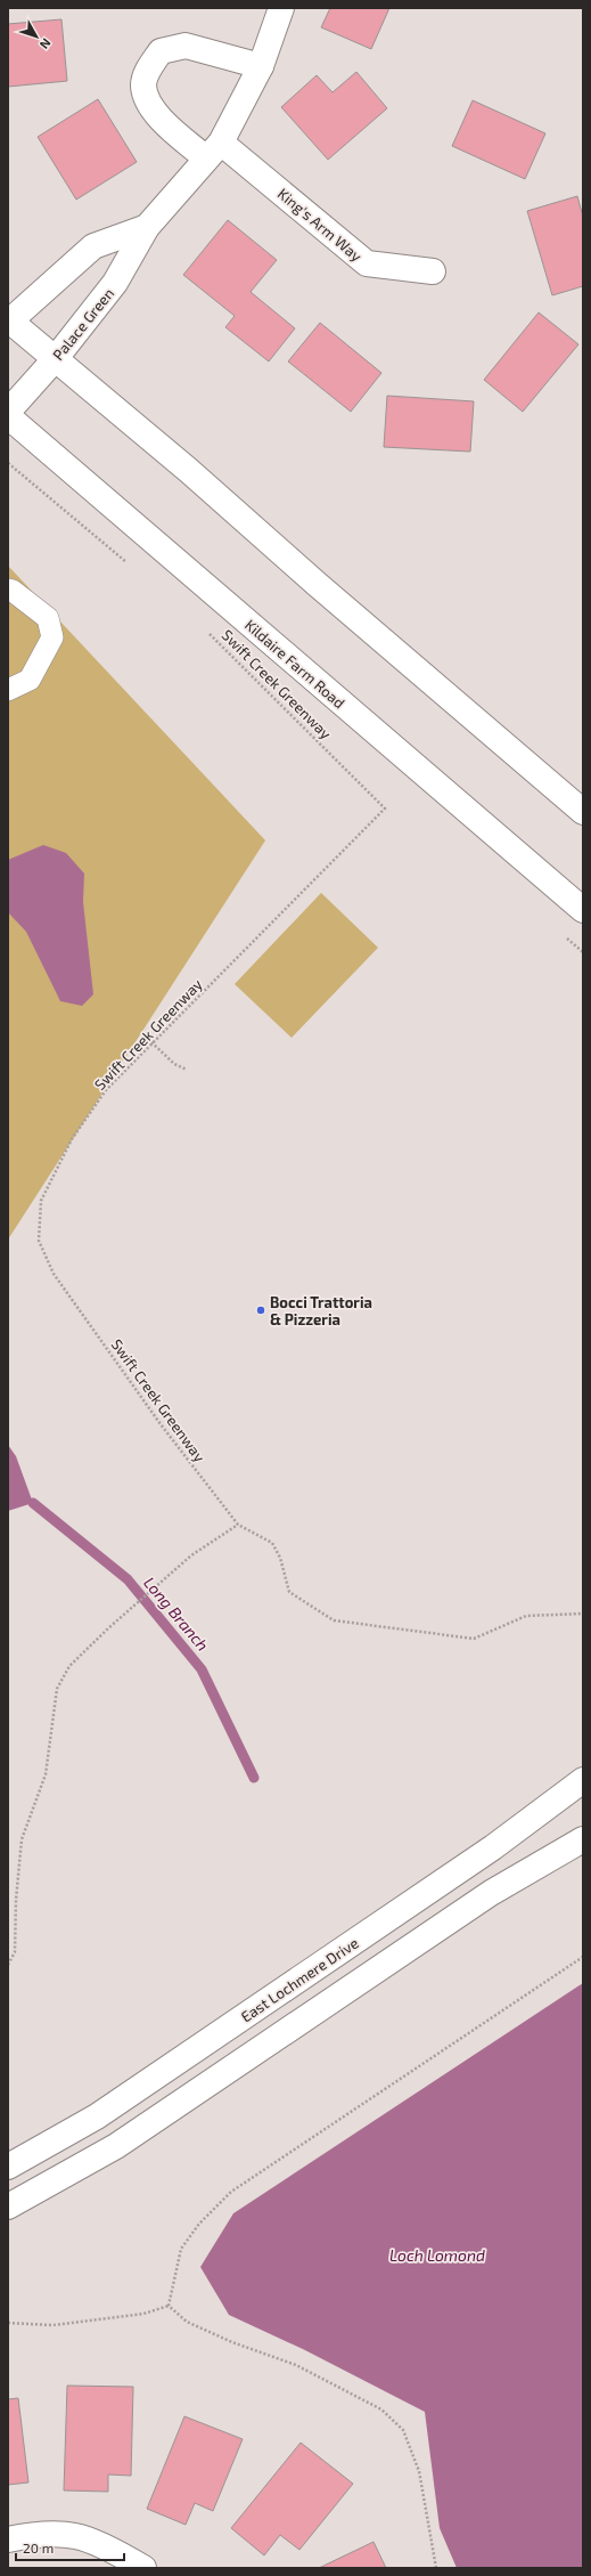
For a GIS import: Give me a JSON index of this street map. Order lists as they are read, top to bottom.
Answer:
{
  "streets": {
    "street": [
      "King's Arm Way",
      "Palace Green",
      "Kildaire Farm Road",
      "East Lochmere Drive"
    ],
    "path": ["Swift Creek Greenway"]
  },
  "crossings": [
    ["King's Arm Way", "Palace Green"]
  ],
  "water": ["Long Branch", "Loch Lomond"],
  "places": ["Bocci Trattoria & Pizzeria"],
  "scale_bar": "20 m",
  "north": "bottom right"
}
